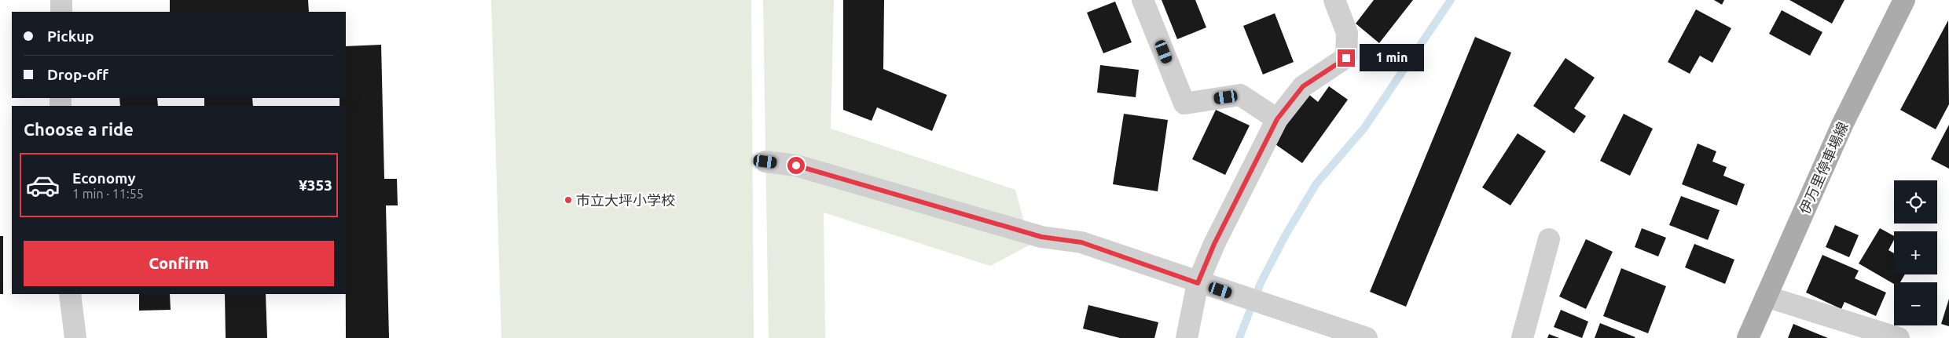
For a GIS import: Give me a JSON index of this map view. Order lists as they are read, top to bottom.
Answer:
{
  "streets": {
    "main road": ["伊万里停車場線"]
  },
  "places": ["市立大坪小学校"],
  "page": {
    "banner": ["Pickup", "Drop-off"],
    "bubble": "1 min",
    "heading": "Choose a ride",
    "list": [
      {
        "name": "Economy",
        "note": "1 min · 11:55",
        "value": "¥353"
      }
    ],
    "map_buttons": ["+", "−"],
    "buttons": "Confirm"
  }
}
